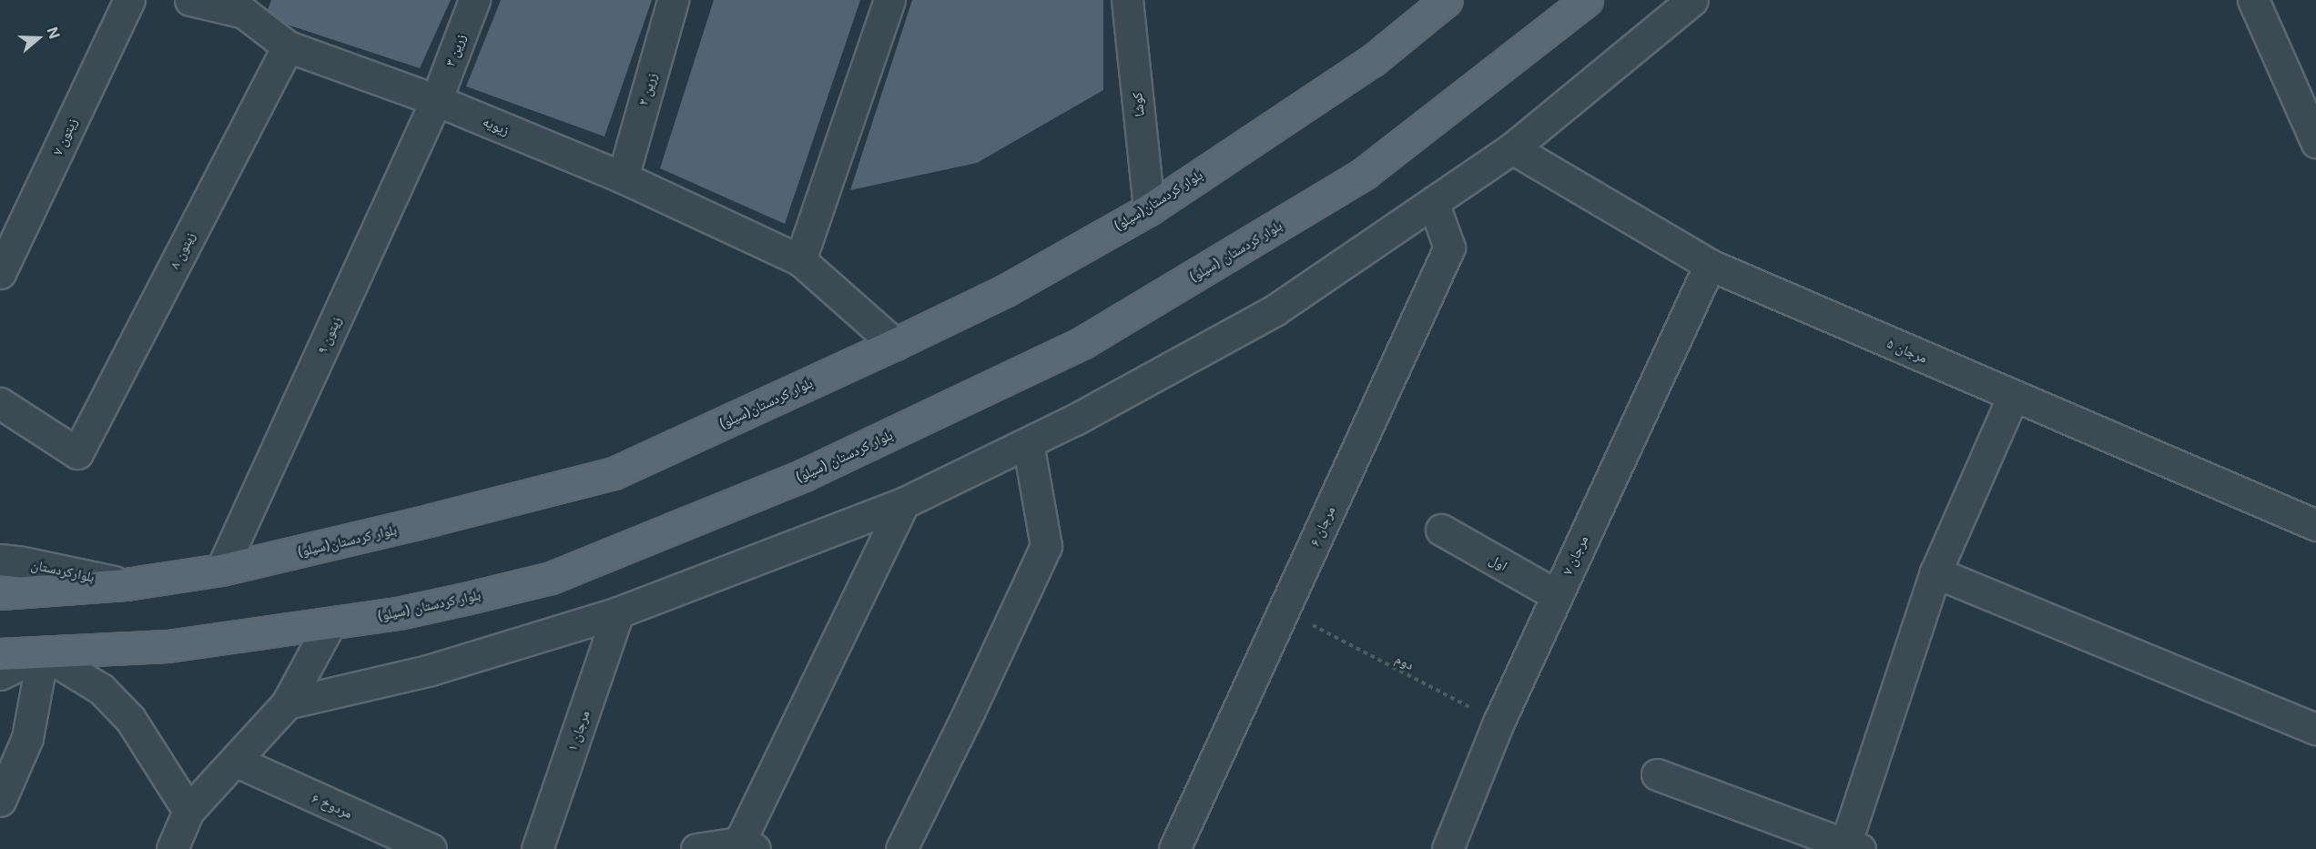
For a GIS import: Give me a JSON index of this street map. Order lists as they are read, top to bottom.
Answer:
{
  "streets": {
    "main road": ["بلوار کردستان(سیلو)", "بلوار کردستان (سیلو)"],
    "street": [
      "زرین ۳",
      "زرین ۲",
      "کوشا",
      "زیویه",
      "زیتون ۷",
      "زیتون ۸",
      "زیتون ۹",
      "مرجان ۵",
      "مرجان ۶",
      "مرجان ۷",
      "اول",
      "بلوارکردستان",
      "مرجان ۱",
      "مردوخ ۶"
    ],
    "path": ["دوم"]
  },
  "crossings": [
    ["زرین ۳", "زیویه"],
    ["زرین ۳", "زیتون ۹"],
    ["زرین ۲", "زیویه"],
    ["کوشا", "بلوار کردستان(سیلو)"],
    ["زیویه", "بلوار کردستان(سیلو)"],
    ["زیویه", "زیتون ۸"],
    ["زیویه", "زیتون ۹"],
    ["بلوار کردستان(سیلو)", "زیتون ۹"],
    ["بلوار کردستان(سیلو)", "بلوارکردستان"],
    ["مرجان ۵", "مرجان ۷"],
    ["مرجان ۷", "اول"],
    ["مرجان ۷", "دوم"]
  ],
  "north": "right"
}
